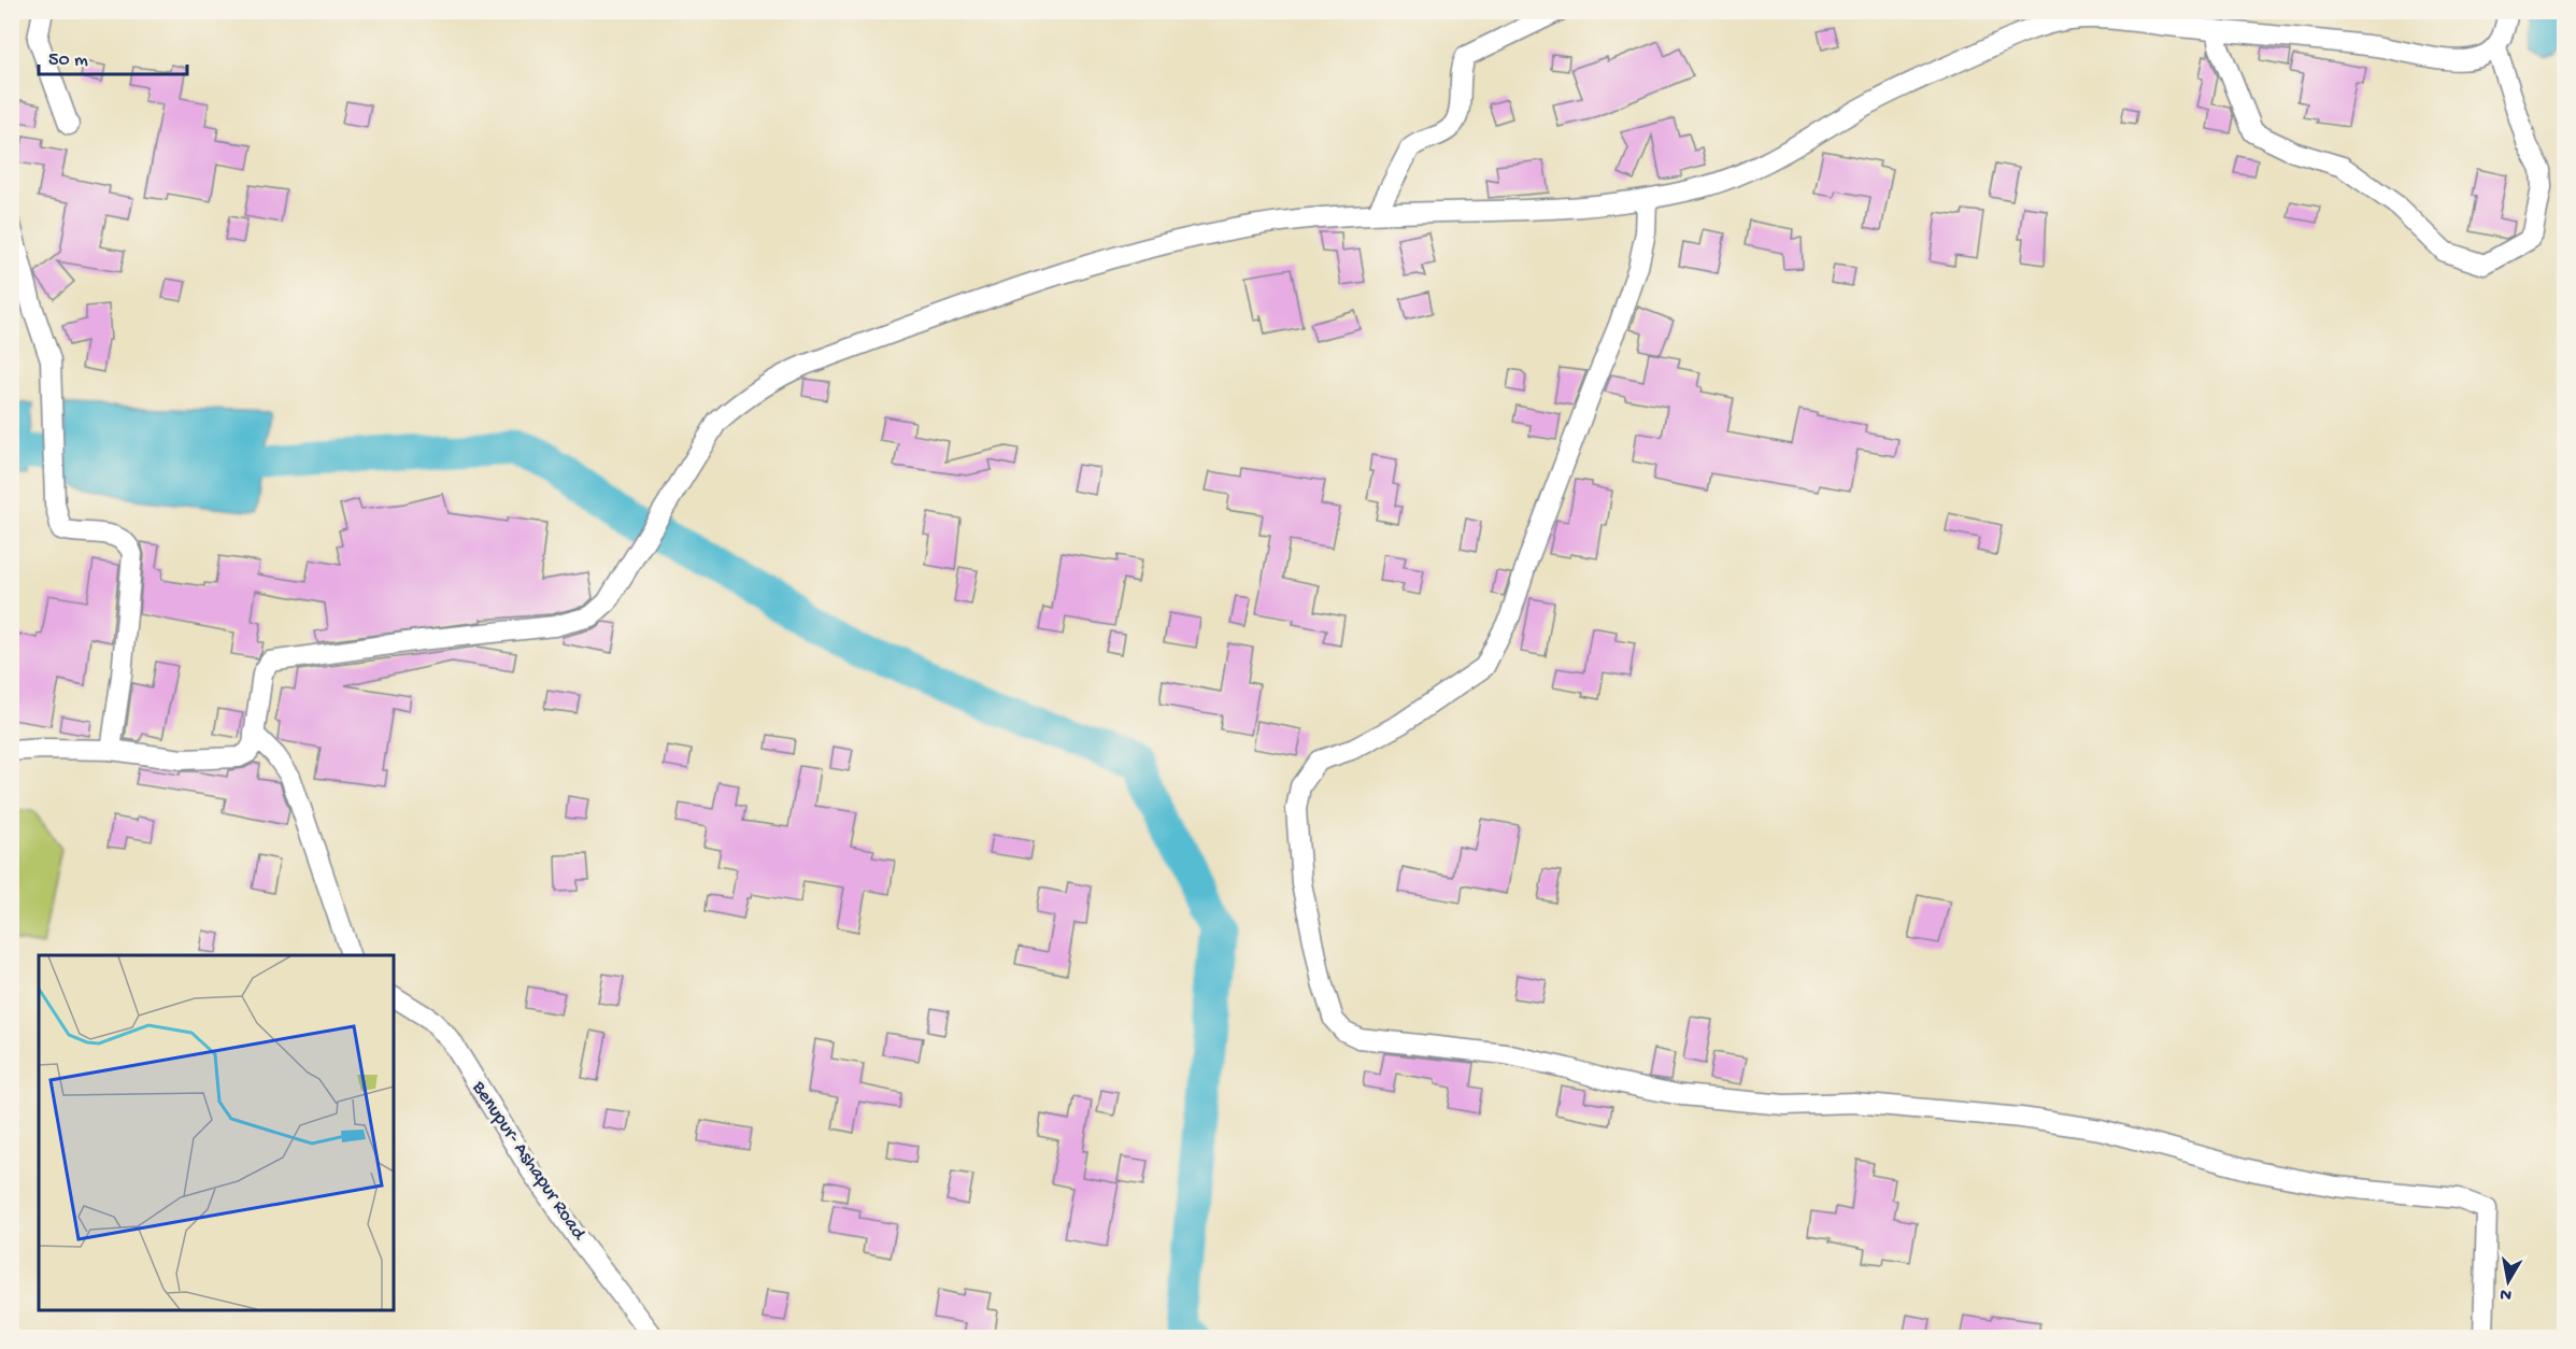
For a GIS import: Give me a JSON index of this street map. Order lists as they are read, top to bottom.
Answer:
{
  "streets": {
    "street": ["Benupur- Ashapur Road"]
  },
  "scale_bar": "50 m",
  "north": "bottom"
}
